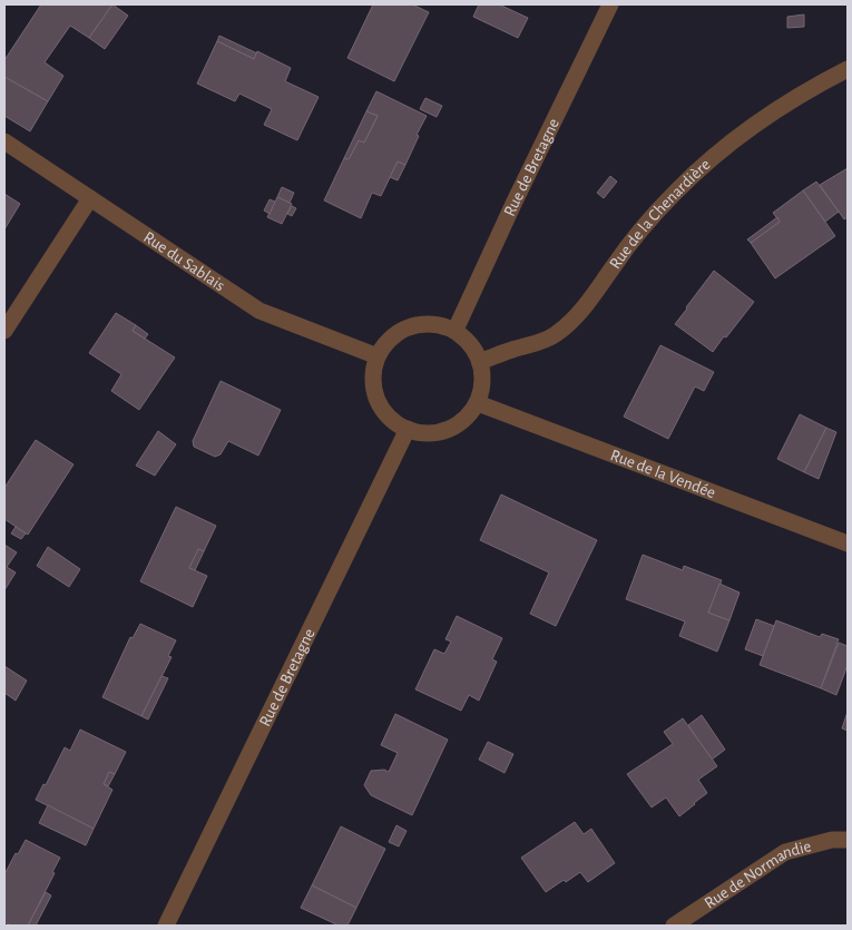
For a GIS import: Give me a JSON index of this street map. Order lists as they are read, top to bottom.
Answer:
{
  "streets": {
    "street": [
      "Rue de Bretagne",
      "Rue de la Chenardière",
      "Rue du Sablais",
      "Rue de la Vendée",
      "Rue de Normandie"
    ]
  },
  "crossings": [
    ["Rue de Bretagne", "Rue de la Chenardière"],
    ["Rue de Bretagne", "Rue du Sablais"],
    ["Rue de Bretagne", "Rue de la Vendée"],
    ["Rue de la Chenardière", "Rue du Sablais"],
    ["Rue de la Chenardière", "Rue de la Vendée"],
    ["Rue du Sablais", "Rue de la Vendée"]
  ]
}
